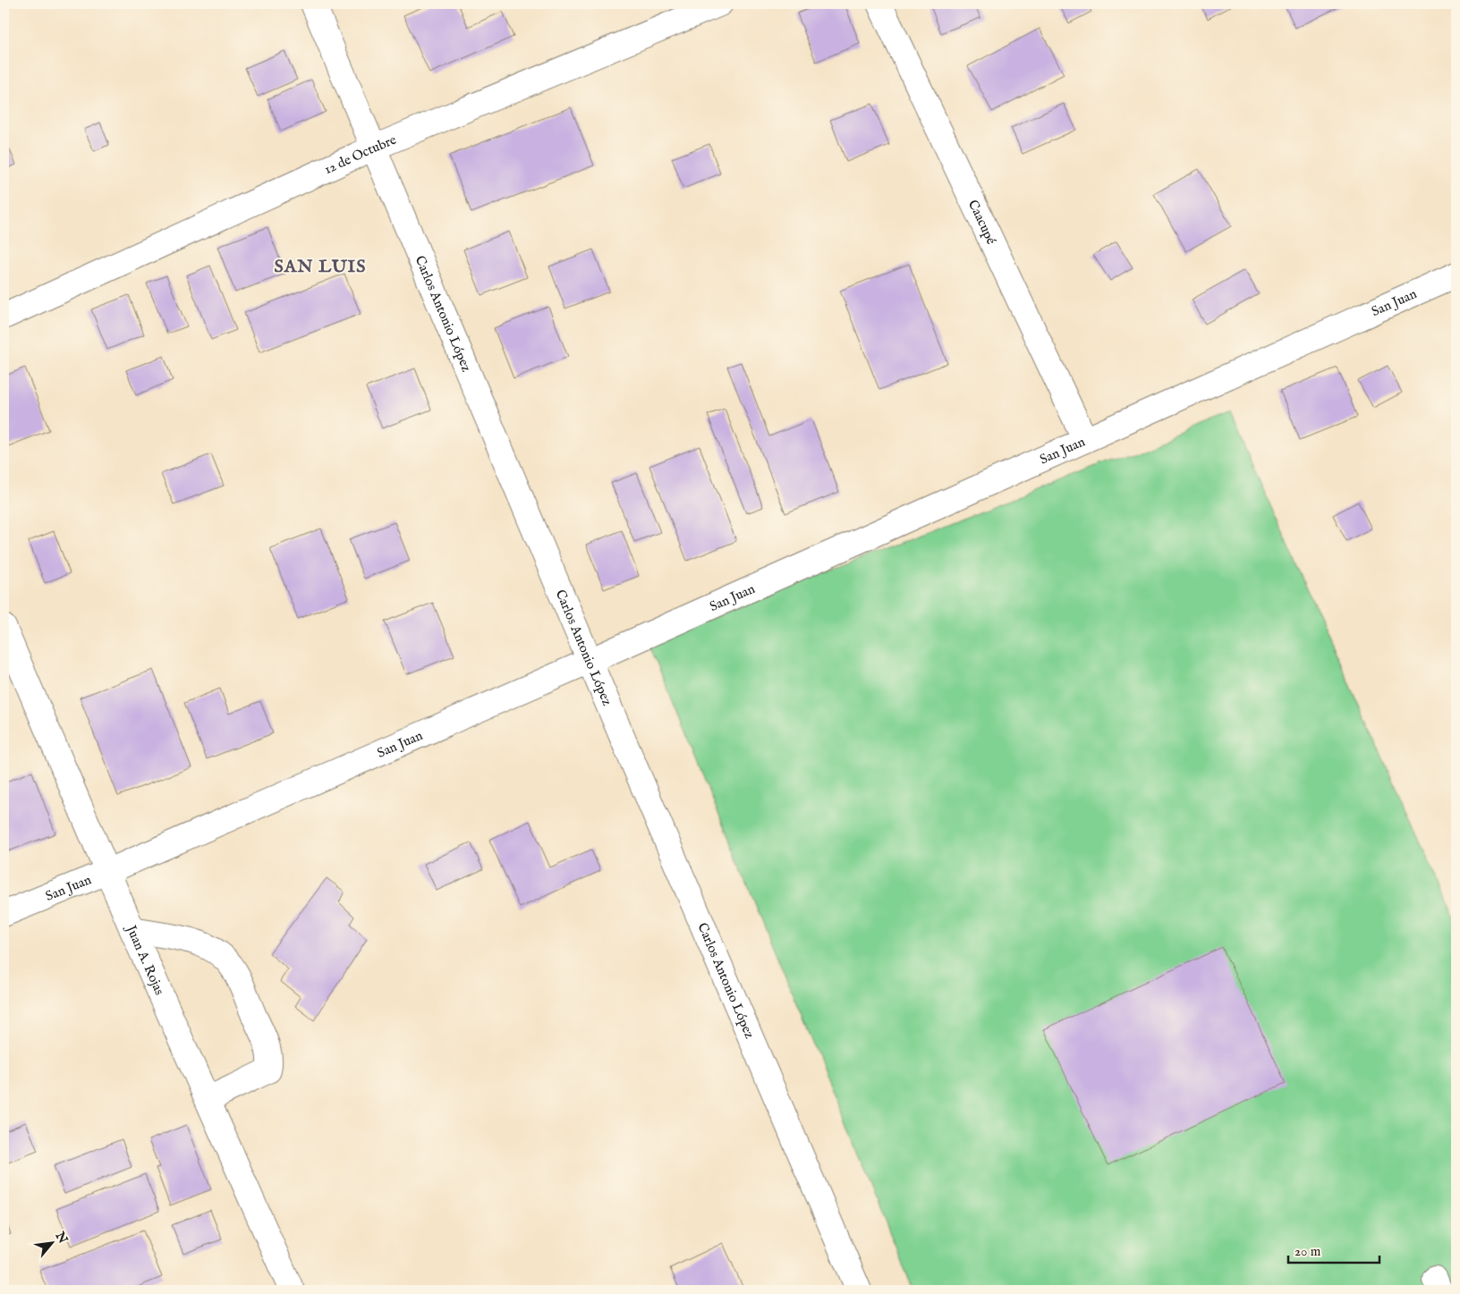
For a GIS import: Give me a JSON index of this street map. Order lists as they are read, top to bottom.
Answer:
{
  "streets": {
    "street": [
      "12 de Octubre",
      "Caacupé",
      "San Juan",
      "Carlos Antonio López",
      "Juan A. Rojas"
    ]
  },
  "crossings": [
    ["12 de Octubre", "Carlos Antonio López"],
    ["Caacupé", "San Juan"],
    ["San Juan", "Carlos Antonio López"],
    ["San Juan", "Juan A. Rojas"]
  ],
  "districts": ["SAN LUIS"],
  "scale_bar": "20 m",
  "north": "top right"
}
